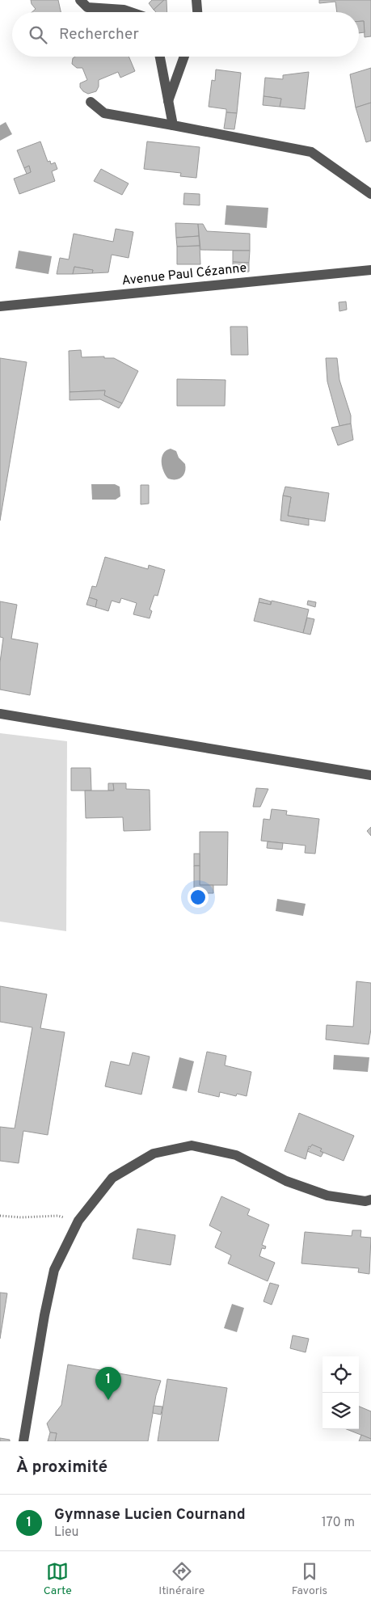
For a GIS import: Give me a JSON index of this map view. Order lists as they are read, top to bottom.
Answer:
{
  "streets": {
    "street": ["Avenue Paul Cézanne"]
  },
  "page": {
    "search": "Rechercher",
    "pins": "1",
    "heading": "À proximité",
    "list": [
      {
        "mark": "1",
        "name": "Gymnase Lucien Cournand",
        "note": "Lieu",
        "value": "170 m"
      }
    ],
    "nav": ["Carte", "Itinéraire", "Favoris"]
  }
}
